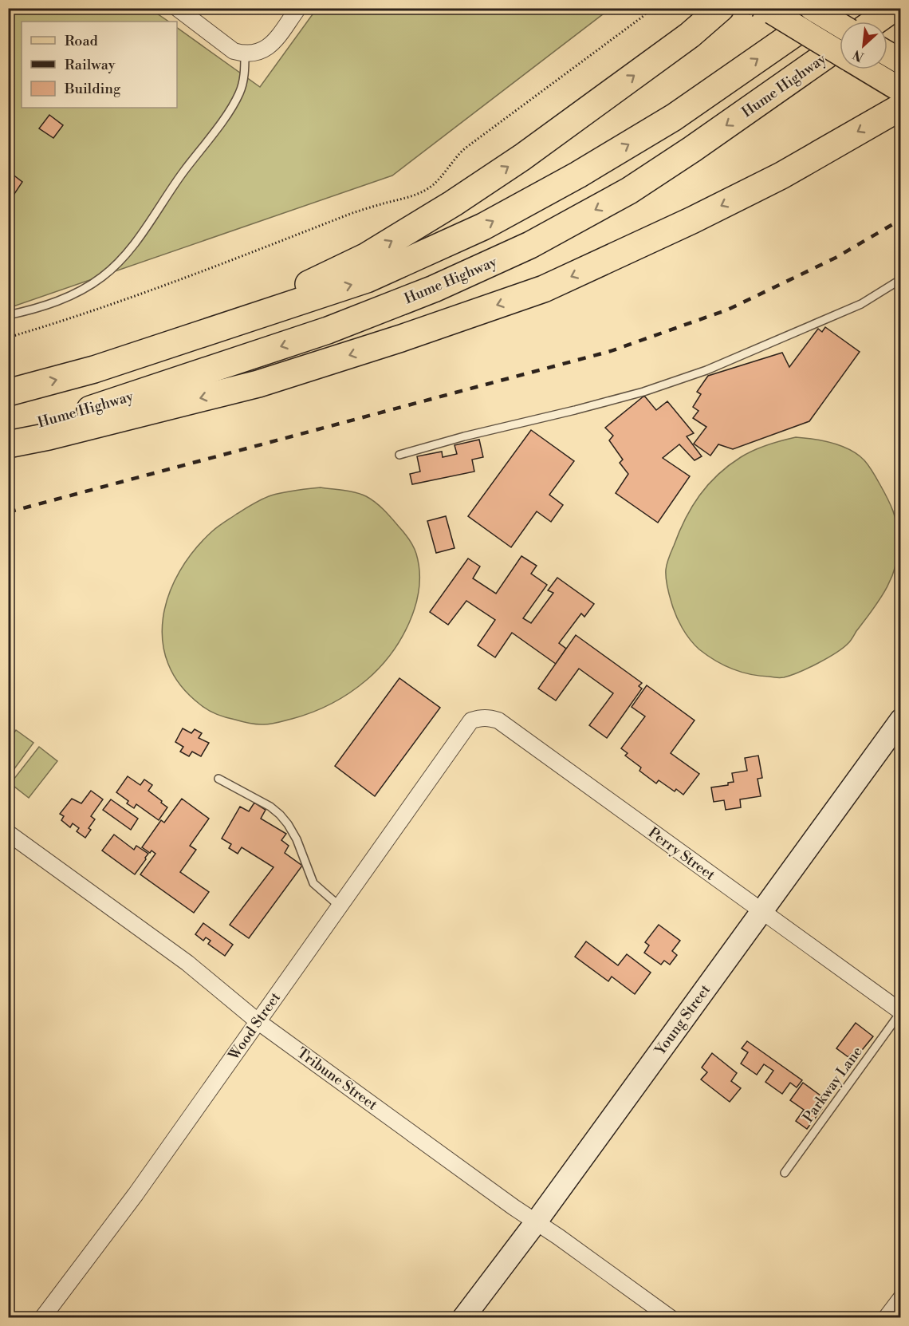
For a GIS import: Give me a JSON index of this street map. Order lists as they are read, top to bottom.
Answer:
{
  "streets": {
    "highway": ["Hume Highway"],
    "main road": ["Young Street"],
    "street": ["Perry Street", "Wood Street", "Tribune Street"],
    "lane": ["Parkway Lane"]
  },
  "crossings": [
    ["Perry Street", "Young Street"],
    ["Perry Street", "Wood Street"],
    ["Perry Street", "Parkway Lane"],
    ["Young Street", "Tribune Street"],
    ["Wood Street", "Tribune Street"]
  ],
  "legend": ["Road", "Railway", "Building"],
  "north": "bottom left"
}
